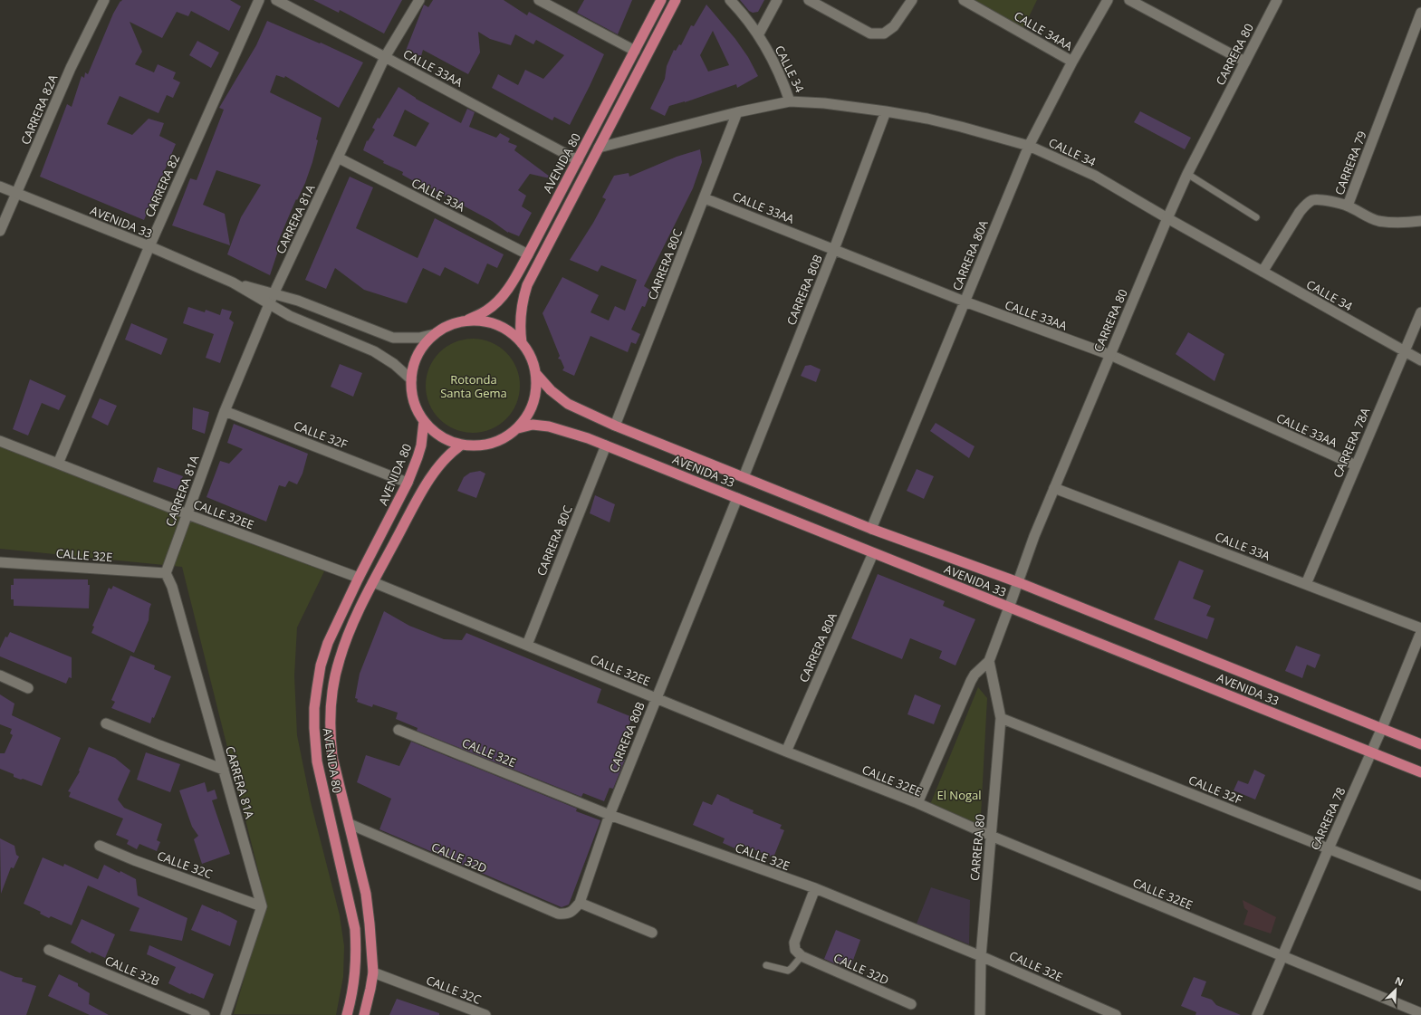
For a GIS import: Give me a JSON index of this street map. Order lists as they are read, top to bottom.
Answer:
{
  "streets": {
    "main road": ["AVENIDA 80", "AVENIDA 33"],
    "street": [
      "CALLE 34AA",
      "CARRERA 80",
      "CALLE 33AA",
      "CALLE 34",
      "CARRERA 82A",
      "CARRERA 79",
      "CARRERA 82",
      "CALLE 33A",
      "CARRERA 81A",
      "CARRERA 80A",
      "CARRERA 80C",
      "CARRERA 80B",
      "CALLE 32F",
      "CARRERA 78A",
      "CALLE 32EE",
      "CALLE 32E",
      "CARRERA 78",
      "CALLE 32D",
      "CALLE 32C",
      "CALLE 32B"
    ]
  },
  "crossings": [
    ["CALLE 34AA", "CARRERA 80A"],
    ["CARRERA 80", "CALLE 33AA"],
    ["CARRERA 80", "CALLE 34"],
    ["CARRERA 80", "CALLE 33A"],
    ["CARRERA 80", "AVENIDA 33"],
    ["CARRERA 80", "CALLE 32F"],
    ["CARRERA 80", "CALLE 32EE"],
    ["CARRERA 80", "CALLE 32E"],
    ["CALLE 33AA", "AVENIDA 80"],
    ["CALLE 33AA", "CARRERA 81A"],
    ["CALLE 33AA", "CARRERA 80A"],
    ["CALLE 33AA", "CARRERA 80C"],
    ["CALLE 33AA", "CARRERA 80B"],
    ["CALLE 33AA", "CARRERA 78A"],
    ["CALLE 34", "CARRERA 79"],
    ["CALLE 34", "CARRERA 80A"],
    ["CALLE 34", "CARRERA 80B"],
    ["CALLE 34", "CARRERA 78A"],
    ["CARRERA 82A", "AVENIDA 33"],
    ["AVENIDA 80", "CALLE 33A"],
    ["AVENIDA 80", "AVENIDA 33"],
    ["AVENIDA 80", "CALLE 32F"],
    ["AVENIDA 80", "CALLE 32EE"],
    ["AVENIDA 80", "CALLE 32D"],
    ["AVENIDA 80", "CALLE 32C"],
    ["CARRERA 82", "AVENIDA 33"],
    ["CARRERA 82", "CALLE 32EE"],
    ["CALLE 33A", "CARRERA 81A"],
    ["CALLE 33A", "CARRERA 78A"],
    ["CARRERA 81A", "AVENIDA 33"],
    ["CARRERA 81A", "CALLE 32F"],
    ["CARRERA 81A", "CALLE 32EE"],
    ["CARRERA 81A", "CALLE 32E"],
    ["CARRERA 81A", "CALLE 32C"],
    ["AVENIDA 33", "CARRERA 80A"],
    ["AVENIDA 33", "CARRERA 80C"],
    ["AVENIDA 33", "CARRERA 80B"],
    ["AVENIDA 33", "CARRERA 78"],
    ["CARRERA 80A", "CALLE 32EE"],
    ["CARRERA 80C", "CALLE 32EE"],
    ["CARRERA 80B", "CALLE 32EE"],
    ["CARRERA 80B", "CALLE 32E"],
    ["CARRERA 80B", "CALLE 32D"],
    ["CALLE 32F", "CARRERA 78"],
    ["CALLE 32EE", "CARRERA 78"]
  ],
  "parks": ["Rotonda Santa Gema", "El Nogal"],
  "north": "top right"
}
